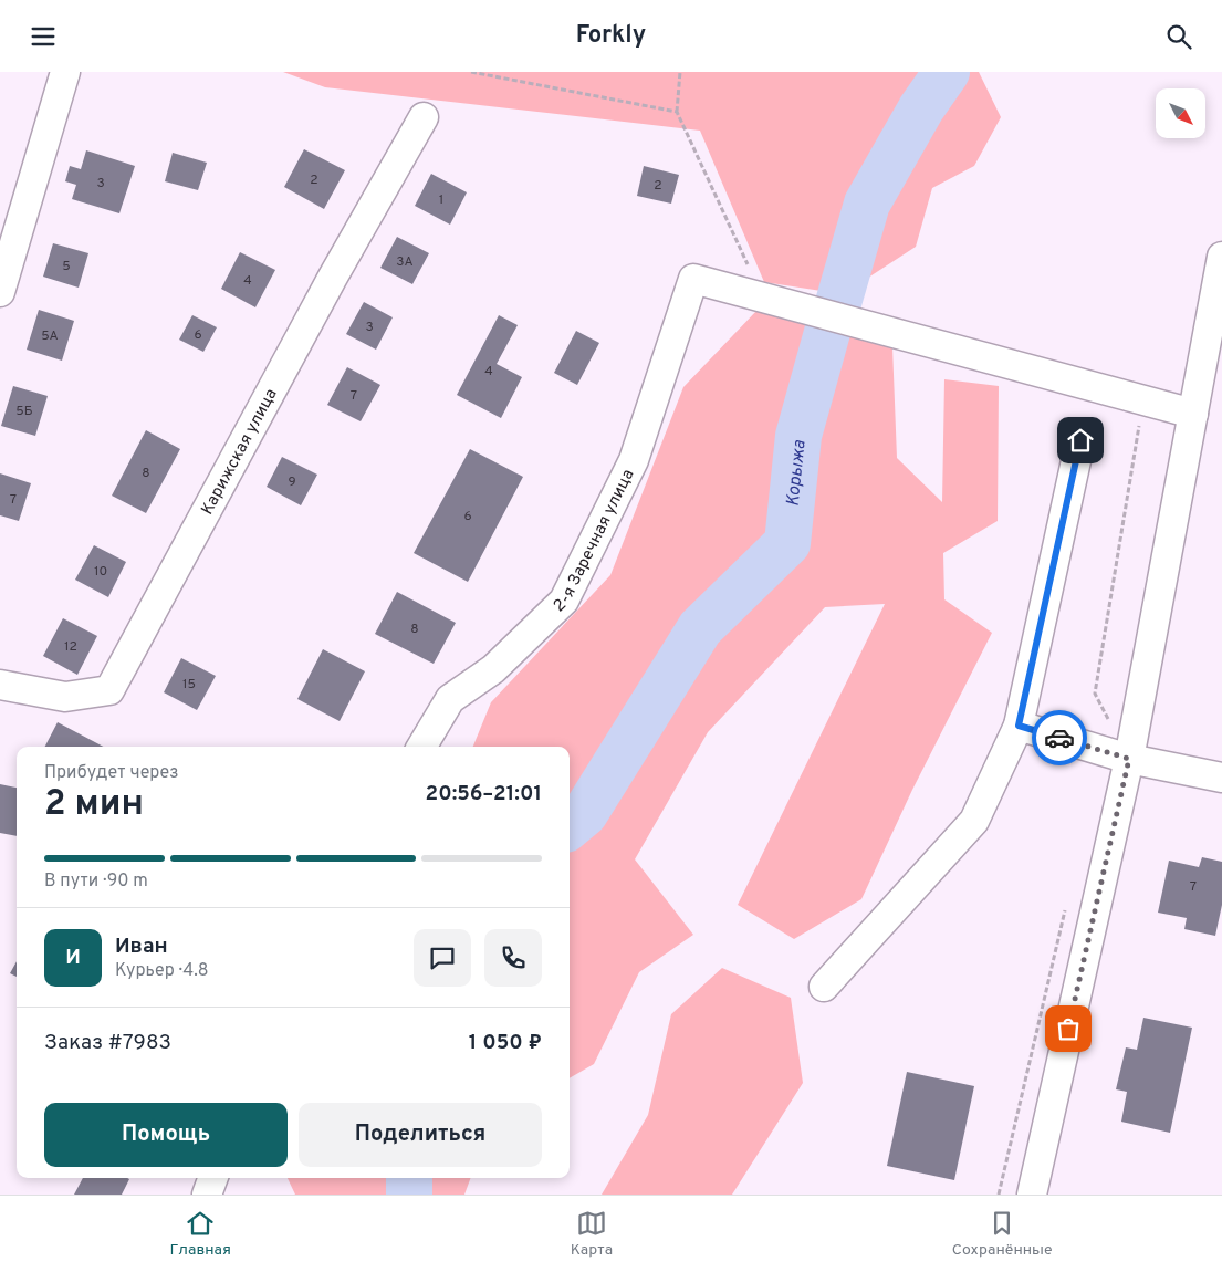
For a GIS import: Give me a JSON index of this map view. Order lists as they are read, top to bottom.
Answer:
{
  "streets": {
    "street": ["Карижская улица", "2-я Заречная улица"]
  },
  "water": ["Корыжа"],
  "house_numbers": [
    "2",
    "3",
    "2",
    "1",
    "3А",
    "5",
    "4",
    "3",
    "6",
    "5А",
    "4",
    "7",
    "5Б",
    "8",
    "9",
    "7",
    "6",
    "10",
    "8",
    "12",
    "15",
    "7"
  ],
  "north": "bottom right",
  "page": {
    "header": "Forkly",
    "heading": ["2 мин", "Прибудет через", "20:56–21:01"],
    "panel": [
      "Иван",
      "Курьер · 4.8",
      "Заказ #7983",
      "1 050 ₽"
    ],
    "bar": "В пути · 90 m",
    "round": "И",
    "buttons": ["Помощь", "Поделиться"],
    "tabs": ["Главная", "Карта", "Сохранённые"]
  }
}
